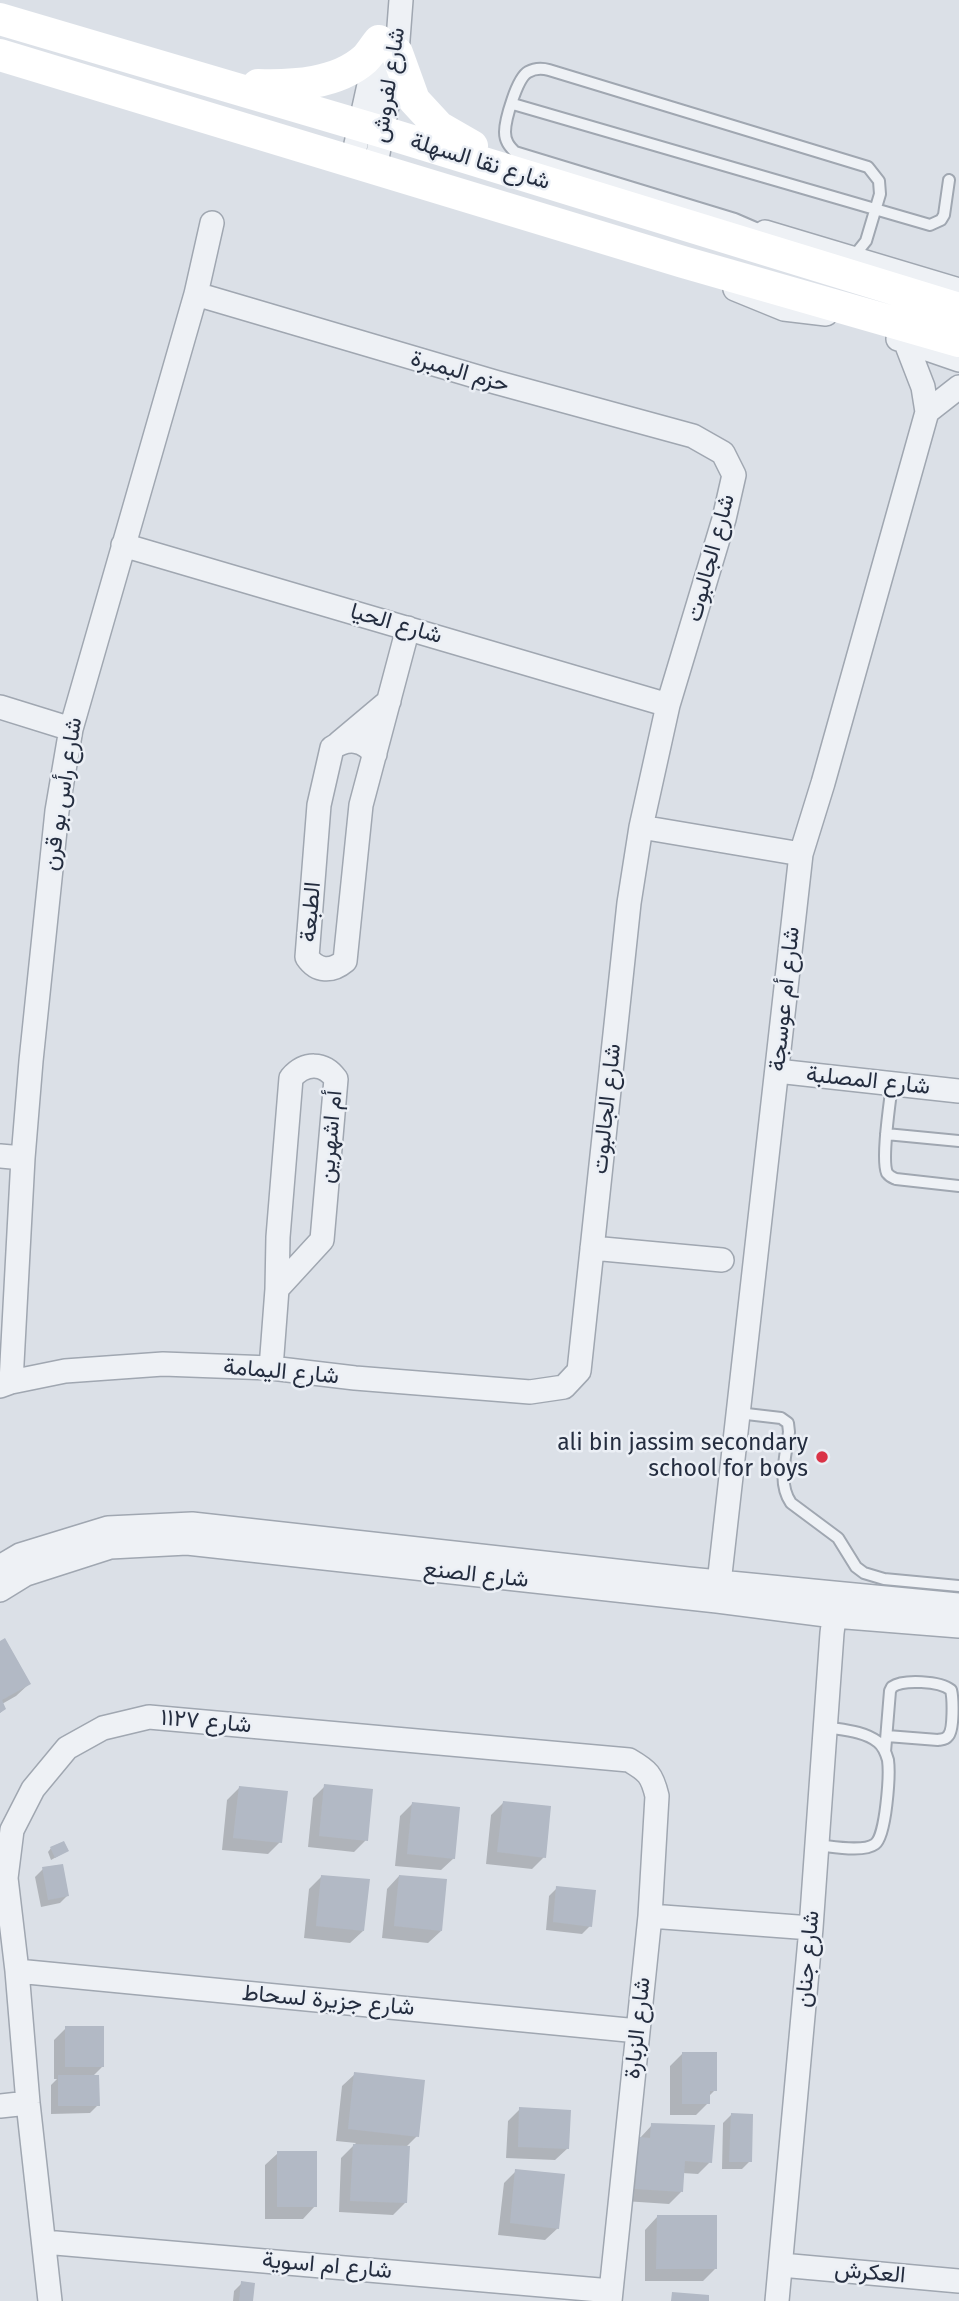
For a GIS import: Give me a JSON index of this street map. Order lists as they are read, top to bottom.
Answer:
{
  "streets": {
    "main road": ["شارع نقا السهلة"],
    "street": [
      "شارع لفروش",
      "حزم البمبرة",
      "شارع الجالبوت",
      "شارع الحيا",
      "شارع رأس بو قرن",
      "الطبعة",
      "شارع أم عوسجة",
      "شارع المصلبة",
      "أم اشهرين",
      "شارع اليمامة",
      "شارع الصنع",
      "شارع ١١٢٧",
      "شارع جنان",
      "شارع جزيرة لسحاط",
      "شارع الزبارة",
      "شارع ام اسوية",
      "العكرش"
    ]
  },
  "crossings": [
    ["شارع لفروش", "شارع نقا السهلة"],
    ["شارع نقا السهلة", "شارع أم عوسجة"],
    ["حزم البمبرة", "شارع الجالبوت"],
    ["حزم البمبرة", "شارع رأس بو قرن"],
    ["شارع الجالبوت", "شارع الحيا"],
    ["شارع الجالبوت", "شارع اليمامة"],
    ["شارع الحيا", "شارع رأس بو قرن"],
    ["شارع الحيا", "الطبعة"],
    ["شارع رأس بو قرن", "شارع اليمامة"],
    ["شارع أم عوسجة", "شارع المصلبة"],
    ["شارع أم عوسجة", "شارع الصنع"],
    ["أم اشهرين", "شارع اليمامة"],
    ["شارع الصنع", "شارع جنان"],
    ["شارع ١١٢٧", "شارع جزيرة لسحاط"],
    ["شارع ١١٢٧", "شارع الزبارة"],
    ["شارع ١١٢٧", "شارع ام اسوية"],
    ["شارع جنان", "العكرش"],
    ["شارع جزيرة لسحاط", "شارع الزبارة"],
    ["شارع الزبارة", "شارع ام اسوية"]
  ],
  "places": ["ali bin jassim secondary school for boys"]
}
